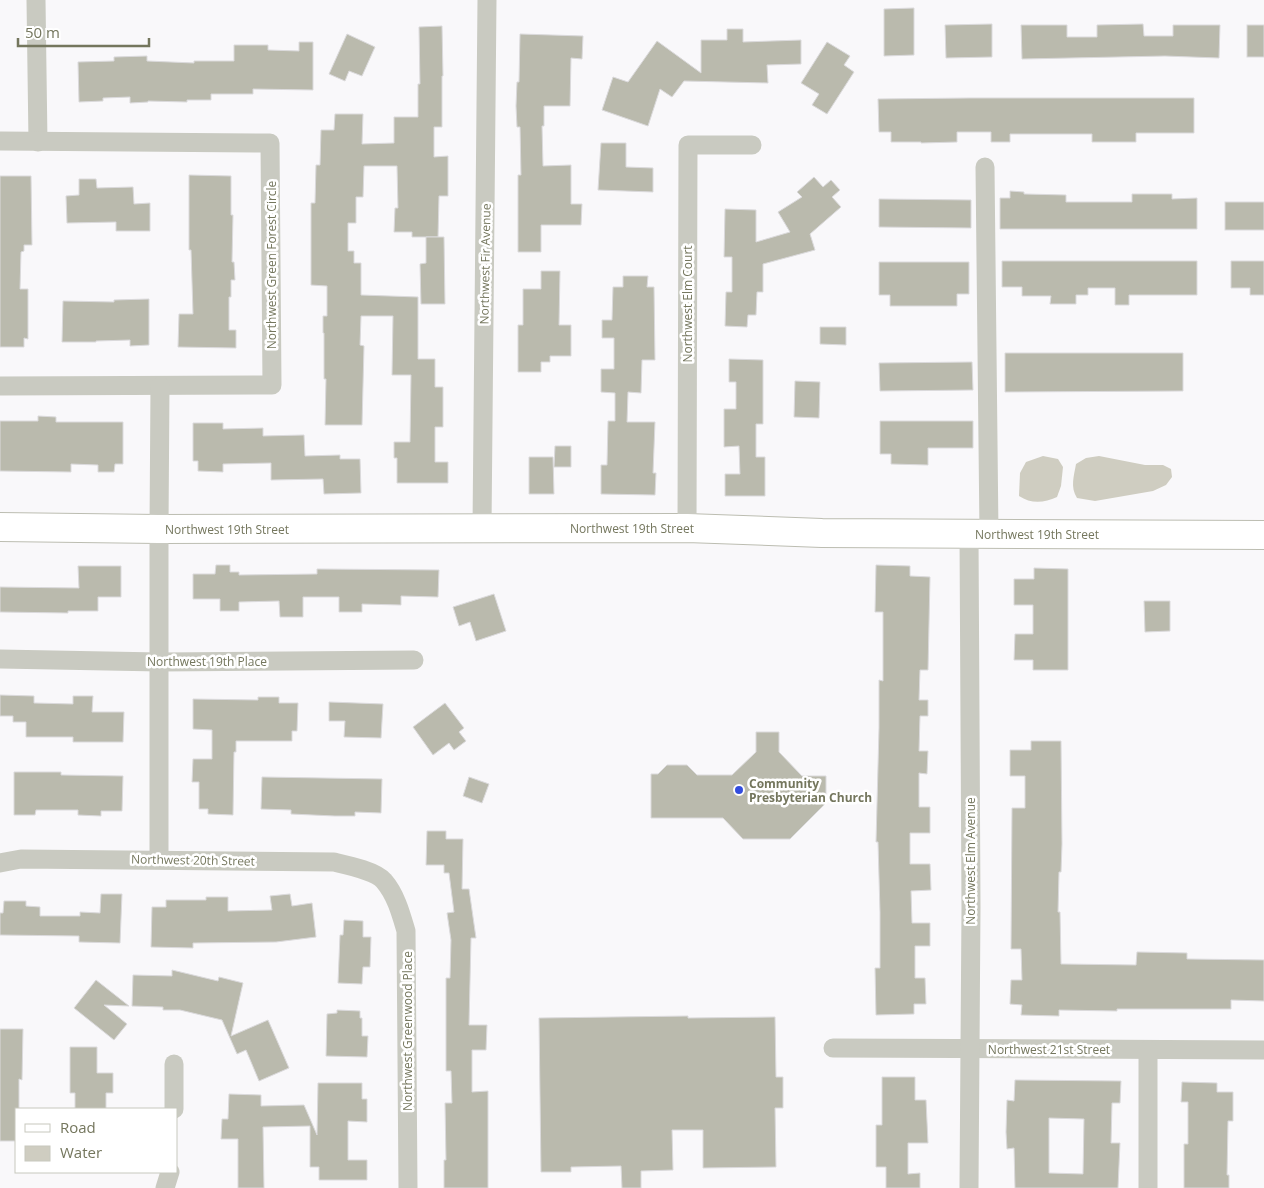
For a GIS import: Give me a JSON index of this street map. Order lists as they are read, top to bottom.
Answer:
{
  "streets": {
    "main road": ["Northwest 19th Street"],
    "street": [
      "Northwest Fir Avenue",
      "Northwest Green Forest Circle",
      "Northwest Elm Court",
      "Northwest 19th Place",
      "Northwest 20th Street",
      "Northwest Elm Avenue",
      "Northwest Greenwood Place",
      "Northwest 21st Street"
    ]
  },
  "crossings": [
    ["Northwest Fir Avenue", "Northwest 19th Street"],
    ["Northwest Elm Court", "Northwest 19th Street"],
    ["Northwest 19th Street", "Northwest Elm Avenue"],
    ["Northwest 20th Street", "Northwest Greenwood Place"],
    ["Northwest Elm Avenue", "Northwest 21st Street"]
  ],
  "places": ["Community Presbyterian Church"],
  "legend": ["Road", "Water"],
  "scale_bar": "50 m"
}
